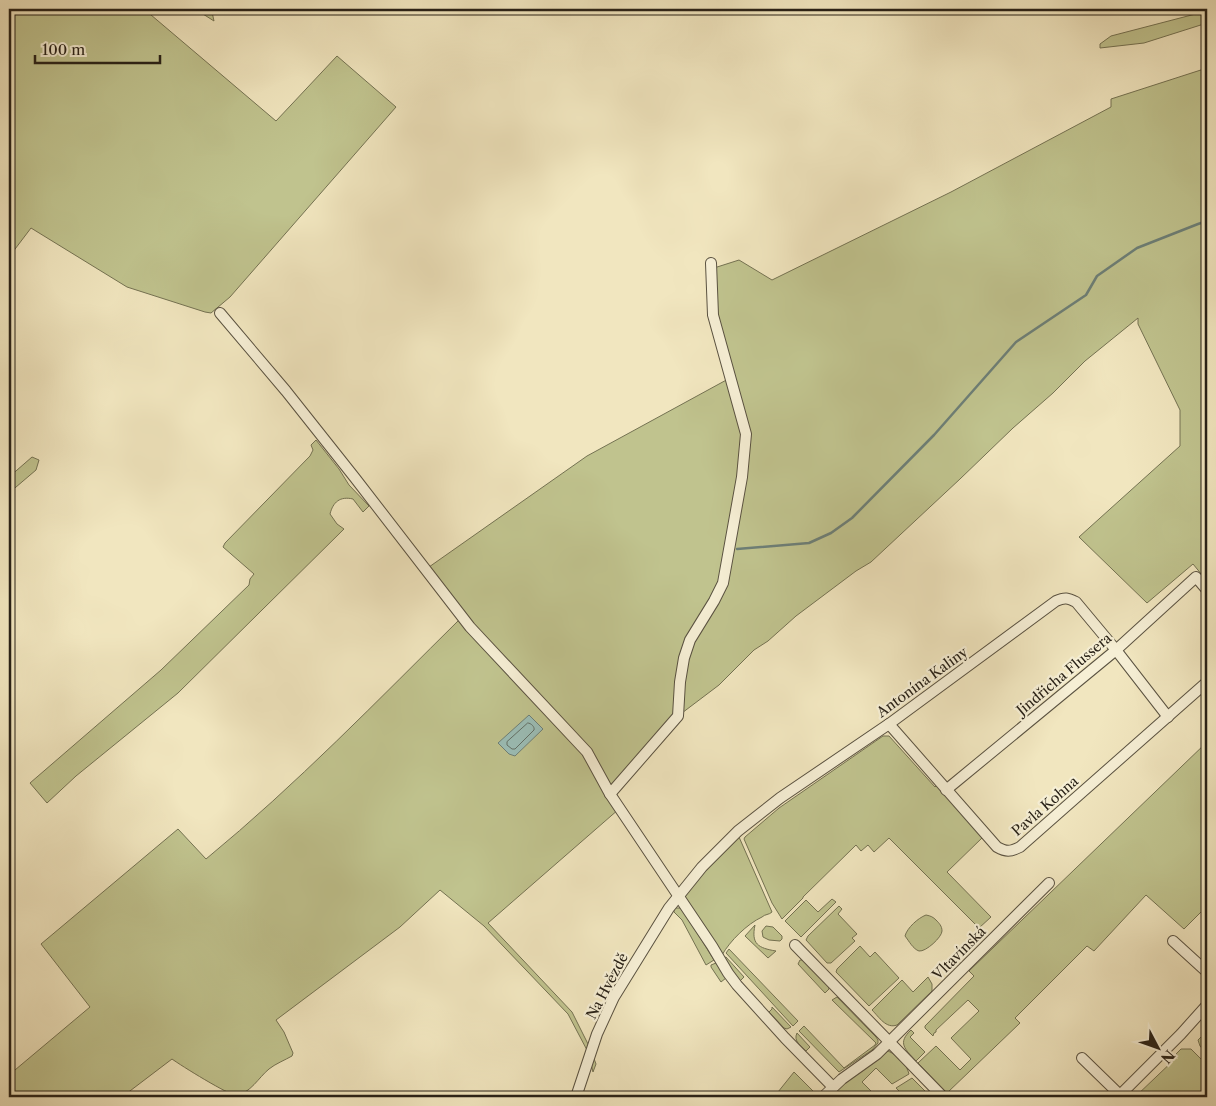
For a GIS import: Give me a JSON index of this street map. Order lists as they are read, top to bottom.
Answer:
{
  "streets": {
    "street": [
      "Jindřicha Flussera",
      "Antonína Kaliny",
      "Pavla Kohna",
      "Vltavínská",
      "Na Hvězdě"
    ]
  },
  "crossings": [
    ["Jindřicha Flussera", "Antonína Kaliny"],
    ["Jindřicha Flussera", "Pavla Kohna"],
    ["Antonína Kaliny", "Pavla Kohna"],
    ["Antonína Kaliny", "Na Hvězdě"]
  ],
  "scale_bar": "100 m",
  "north": "bottom right"
}
